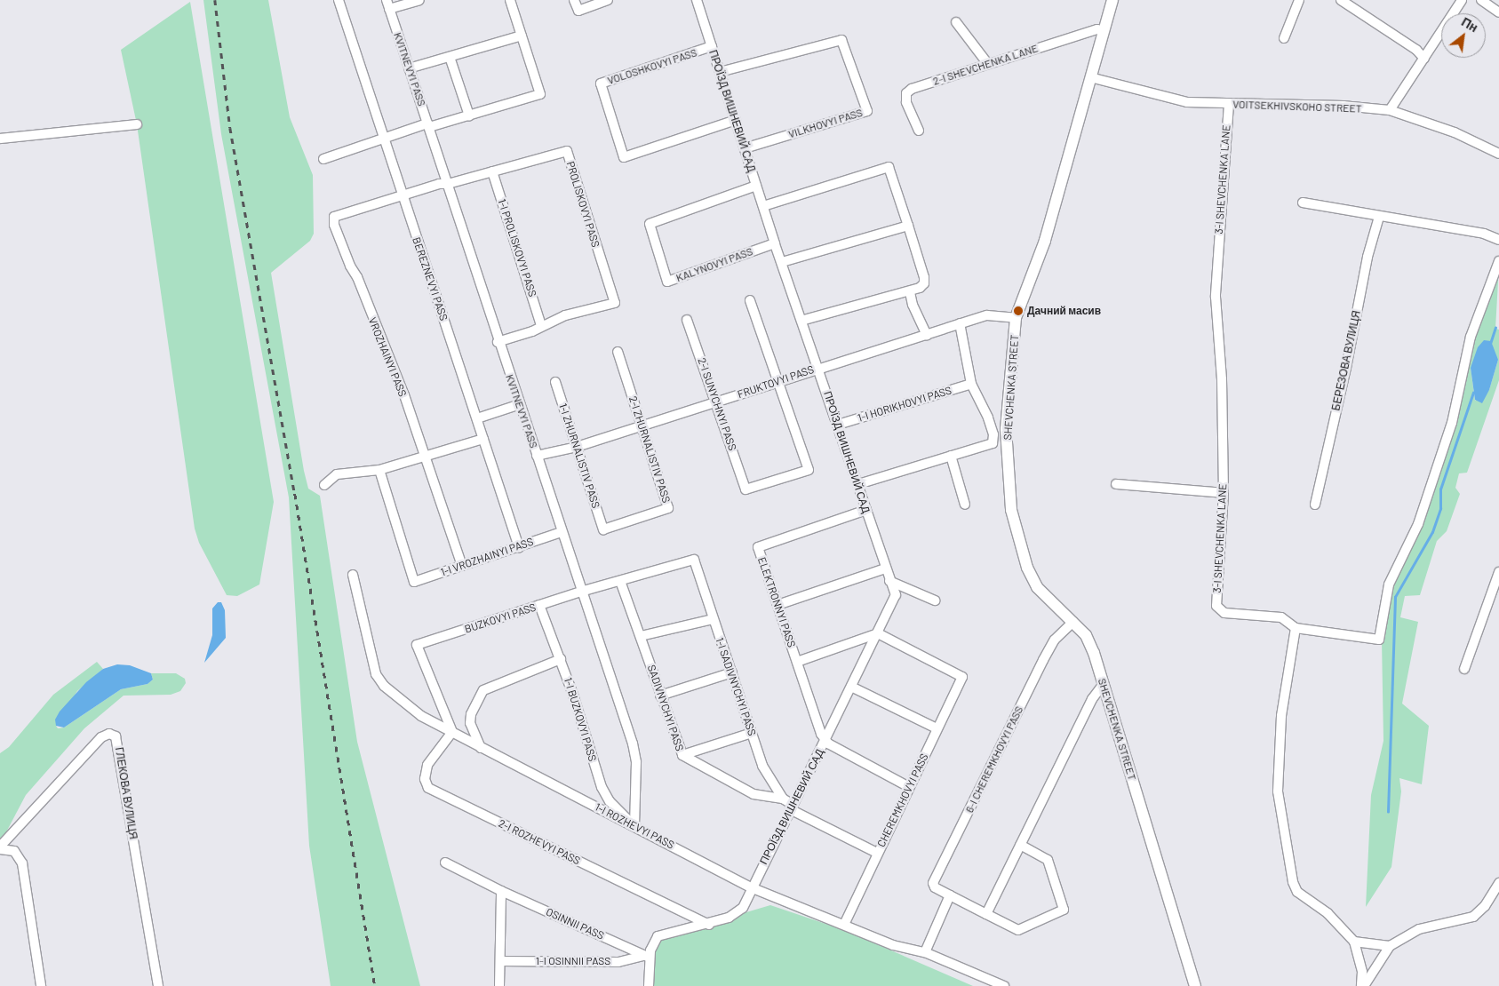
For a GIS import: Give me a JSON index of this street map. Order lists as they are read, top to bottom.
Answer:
{
  "streets": {
    "street": [
      "2-I SHEVCHENKA LANE",
      "VOLOSHKOVYI PASS",
      "KVITNEVYI PASS",
      "VOITSEKHIVSKOHO STREET",
      "ПРОЇЗД ВИШНЕВИЙ САД",
      "VILKHOVYI PASS",
      "3-I SHEVCHENKA LANE",
      "PROLISKOVYI PASS",
      "1-I PROLISKOVYI PASS",
      "KALYNOVYI PASS",
      "BEREZNEVYI PASS",
      "VROZHAINYI PASS",
      "БЕРЕЗОВА ВУЛИЦЯ",
      "FRUKTOVYI PASS",
      "SHEVCHENKA STREET",
      "2-I SUNYCHNYI PASS",
      "1-I HORIKHOVYI PASS",
      "2-I ZHURNALISTIV PASS",
      "1-I ZHURNALISTIV PASS",
      "1-I VROZHAINYI PASS",
      "ELEKTRONNYI PASS",
      "BUZKOVYI PASS",
      "1-I SADIVNYCHYI PASS",
      "SADIVNYCHYI PASS",
      "1-I BUZKOVYI PASS",
      "6-I CHEREMKHOVYI PASS",
      "ГЛЕКОВА ВУЛИЦЯ",
      "CHEREMKHOVYI PASS",
      "1-I ROZHEVYI PASS",
      "2-I ROZHEVYI PASS",
      "OSINNII PASS",
      "1-I OSINNII PASS"
    ]
  },
  "crossings": [
    ["2-I SHEVCHENKA LANE", "SHEVCHENKA STREET"],
    ["VOLOSHKOVYI PASS", "ПРОЇЗД ВИШНЕВИЙ САД"],
    ["KVITNEVYI PASS", "PROLISKOVYI PASS"],
    ["KVITNEVYI PASS", "FRUKTOVYI PASS"],
    ["KVITNEVYI PASS", "1-I VROZHAINYI PASS"],
    ["KVITNEVYI PASS", "BUZKOVYI PASS"],
    ["KVITNEVYI PASS", "1-I BUZKOVYI PASS"],
    ["KVITNEVYI PASS", "1-I ROZHEVYI PASS"],
    ["VOITSEKHIVSKOHO STREET", "3-I SHEVCHENKA LANE"],
    ["VOITSEKHIVSKOHO STREET", "SHEVCHENKA STREET"],
    ["ПРОЇЗД ВИШНЕВИЙ САД", "VILKHOVYI PASS"],
    ["ПРОЇЗД ВИШНЕВИЙ САД", "KALYNOVYI PASS"],
    ["ПРОЇЗД ВИШНЕВИЙ САД", "FRUKTOVYI PASS"],
    ["ПРОЇЗД ВИШНЕВИЙ САД", "1-I HORIKHOVYI PASS"],
    ["ПРОЇЗД ВИШНЕВИЙ САД", "ELEKTRONNYI PASS"],
    ["ПРОЇЗД ВИШНЕВИЙ САД", "1-I SADIVNYCHYI PASS"],
    ["ПРОЇЗД ВИШНЕВИЙ САД", "CHEREMKHOVYI PASS"],
    ["ПРОЇЗД ВИШНЕВИЙ САД", "1-I ROZHEVYI PASS"],
    ["ПРОЇЗД ВИШНЕВИЙ САД", "2-I ROZHEVYI PASS"],
    ["ПРОЇЗД ВИШНЕВИЙ САД", "OSINNII PASS"],
    ["ПРОЇЗД ВИШНЕВИЙ САД", "1-I OSINNII PASS"],
    ["PROLISKOVYI PASS", "1-I PROLISKOVYI PASS"],
    ["PROLISKOVYI PASS", "BEREZNEVYI PASS"],
    ["PROLISKOVYI PASS", "VROZHAINYI PASS"],
    ["BEREZNEVYI PASS", "VROZHAINYI PASS"],
    ["BEREZNEVYI PASS", "1-I VROZHAINYI PASS"],
    ["VROZHAINYI PASS", "1-I VROZHAINYI PASS"],
    ["FRUKTOVYI PASS", "SHEVCHENKA STREET"],
    ["FRUKTOVYI PASS", "2-I SUNYCHNYI PASS"],
    ["FRUKTOVYI PASS", "2-I ZHURNALISTIV PASS"],
    ["FRUKTOVYI PASS", "1-I ZHURNALISTIV PASS"],
    ["SHEVCHENKA STREET", "6-I CHEREMKHOVYI PASS"],
    ["2-I ZHURNALISTIV PASS", "1-I ZHURNALISTIV PASS"],
    ["BUZKOVYI PASS", "1-I SADIVNYCHYI PASS"],
    ["BUZKOVYI PASS", "SADIVNYCHYI PASS"],
    ["BUZKOVYI PASS", "1-I BUZKOVYI PASS"],
    ["BUZKOVYI PASS", "1-I ROZHEVYI PASS"],
    ["BUZKOVYI PASS", "2-I ROZHEVYI PASS"],
    ["1-I SADIVNYCHYI PASS", "SADIVNYCHYI PASS"],
    ["1-I SADIVNYCHYI PASS", "CHEREMKHOVYI PASS"],
    ["1-I BUZKOVYI PASS", "1-I ROZHEVYI PASS"],
    ["CHEREMKHOVYI PASS", "1-I ROZHEVYI PASS"],
    ["1-I ROZHEVYI PASS", "2-I ROZHEVYI PASS"],
    ["OSINNII PASS", "1-I OSINNII PASS"]
  ],
  "places": ["Дачний масив"],
  "north": "top right"
}
